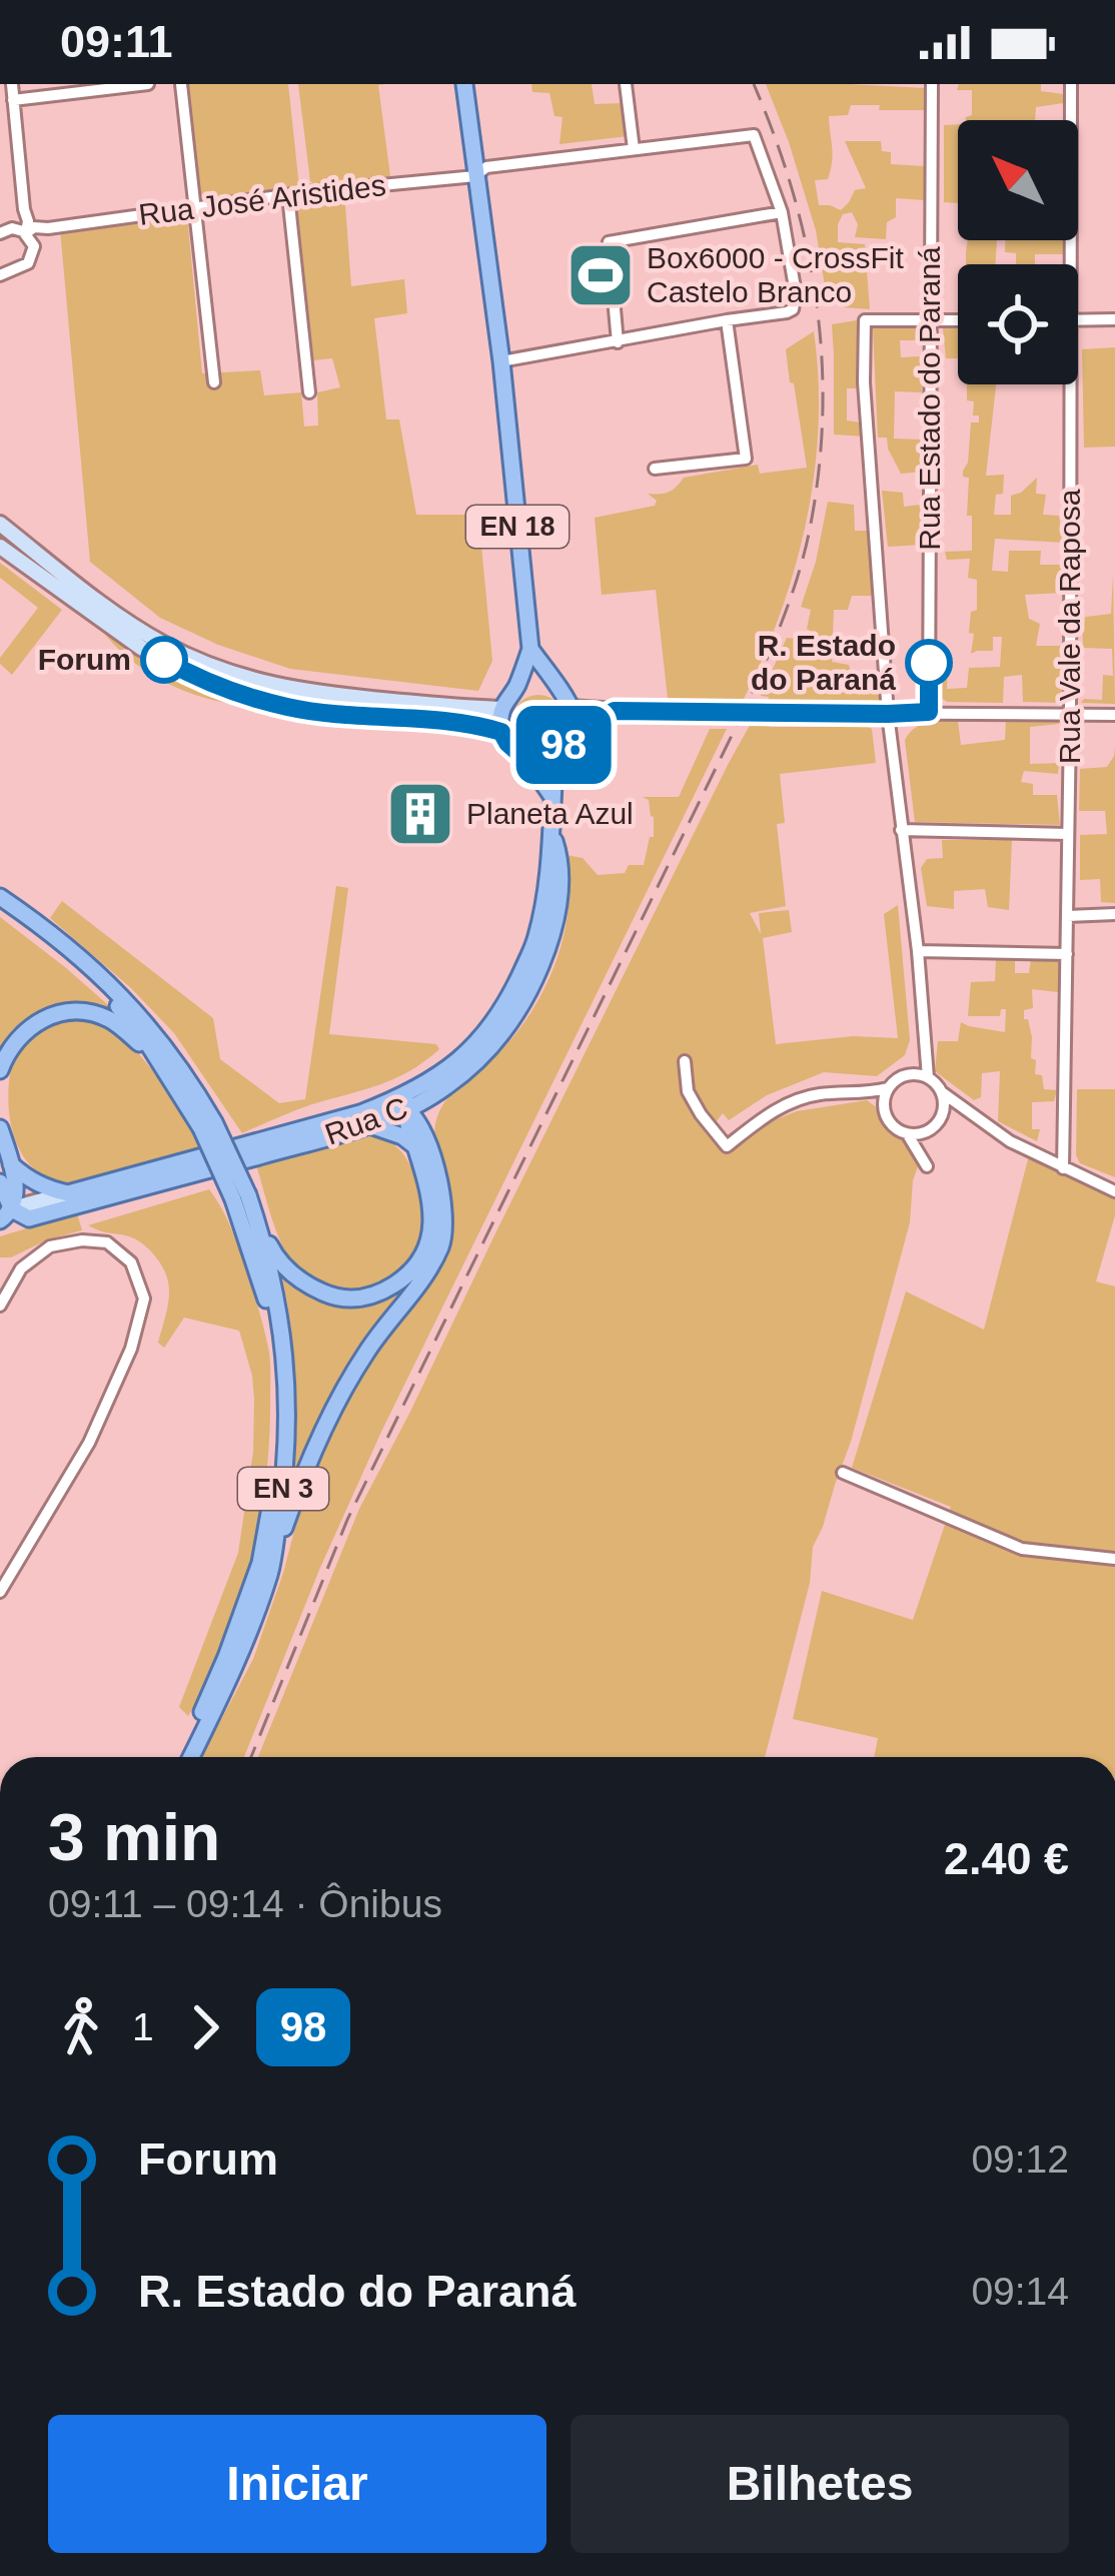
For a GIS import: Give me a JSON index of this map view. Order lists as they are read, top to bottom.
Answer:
{
  "streets": {
    "main road": ["EN 18", "Rua C", "EN 3"],
    "street": ["Rua José Aristides", "Rua Estado do Paraná", "Rua Vale da Raposa"]
  },
  "crossings": [
    ["Rua José Aristides", "EN 18"],
    ["EN 18", "Rua C"]
  ],
  "places": {
    "sports": ["Box6000 - CrossFit Castelo Branco"],
    "other": ["Forum", "R. Estado do Paraná"],
    "building": ["Planeta Azul"]
  },
  "lines": ["bus line 98"],
  "north": "top left",
  "page": {
    "status": "09:11",
    "on_map": "98",
    "heading": ["3 min", "09:11 – 09:14 · Ônibus", "2.40 €"],
    "legs": ["1", "98"],
    "list": [
      {
        "name": "Forum",
        "value": "09:12"
      },
      {
        "name": "R. Estado do Paraná",
        "value": "09:14"
      }
    ],
    "buttons": ["Iniciar", "Bilhetes"]
  }
}
